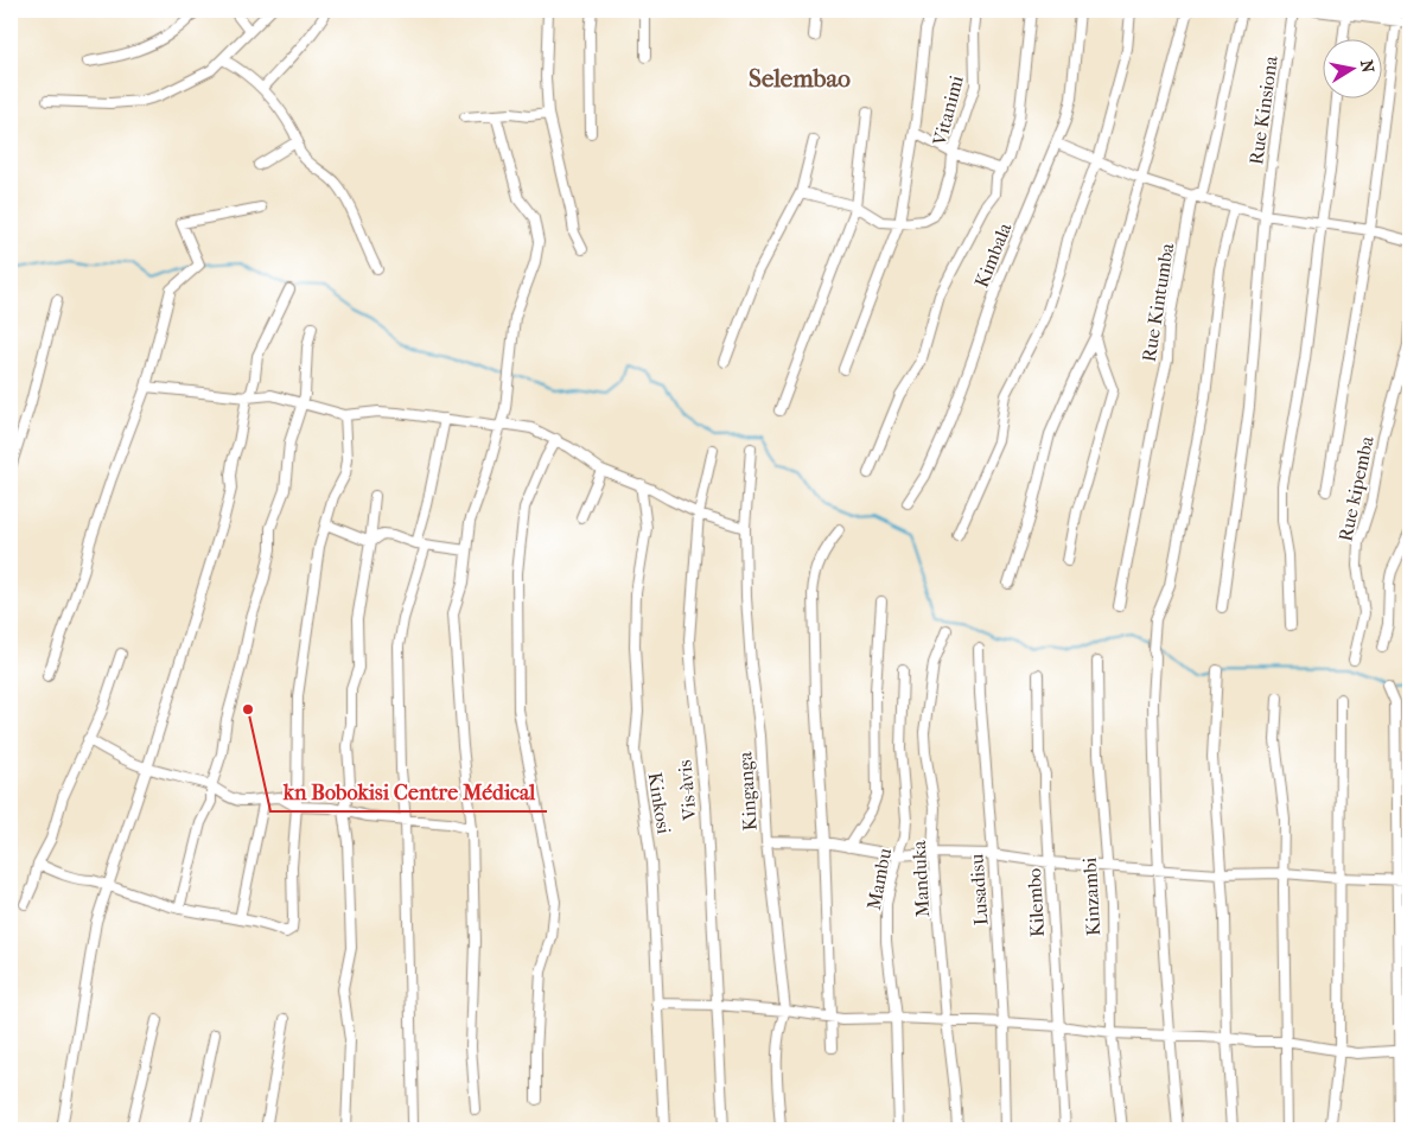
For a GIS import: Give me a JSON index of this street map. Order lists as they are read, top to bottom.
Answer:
{
  "streets": {
    "street": [
      "Vitanimi",
      "Rue Kinsiona",
      "Kimbala",
      "Rue Kintumba",
      "Rue kipemba",
      "Vis-àvis",
      "Kinganga",
      "Kinkosi",
      "Mambu",
      "Manduka",
      "Lusadisu",
      "Kinzambi",
      "Kilembo"
    ]
  },
  "districts": ["Selembao"],
  "places": ["kn Bobokisi Centre Médical"],
  "north": "right"
}
